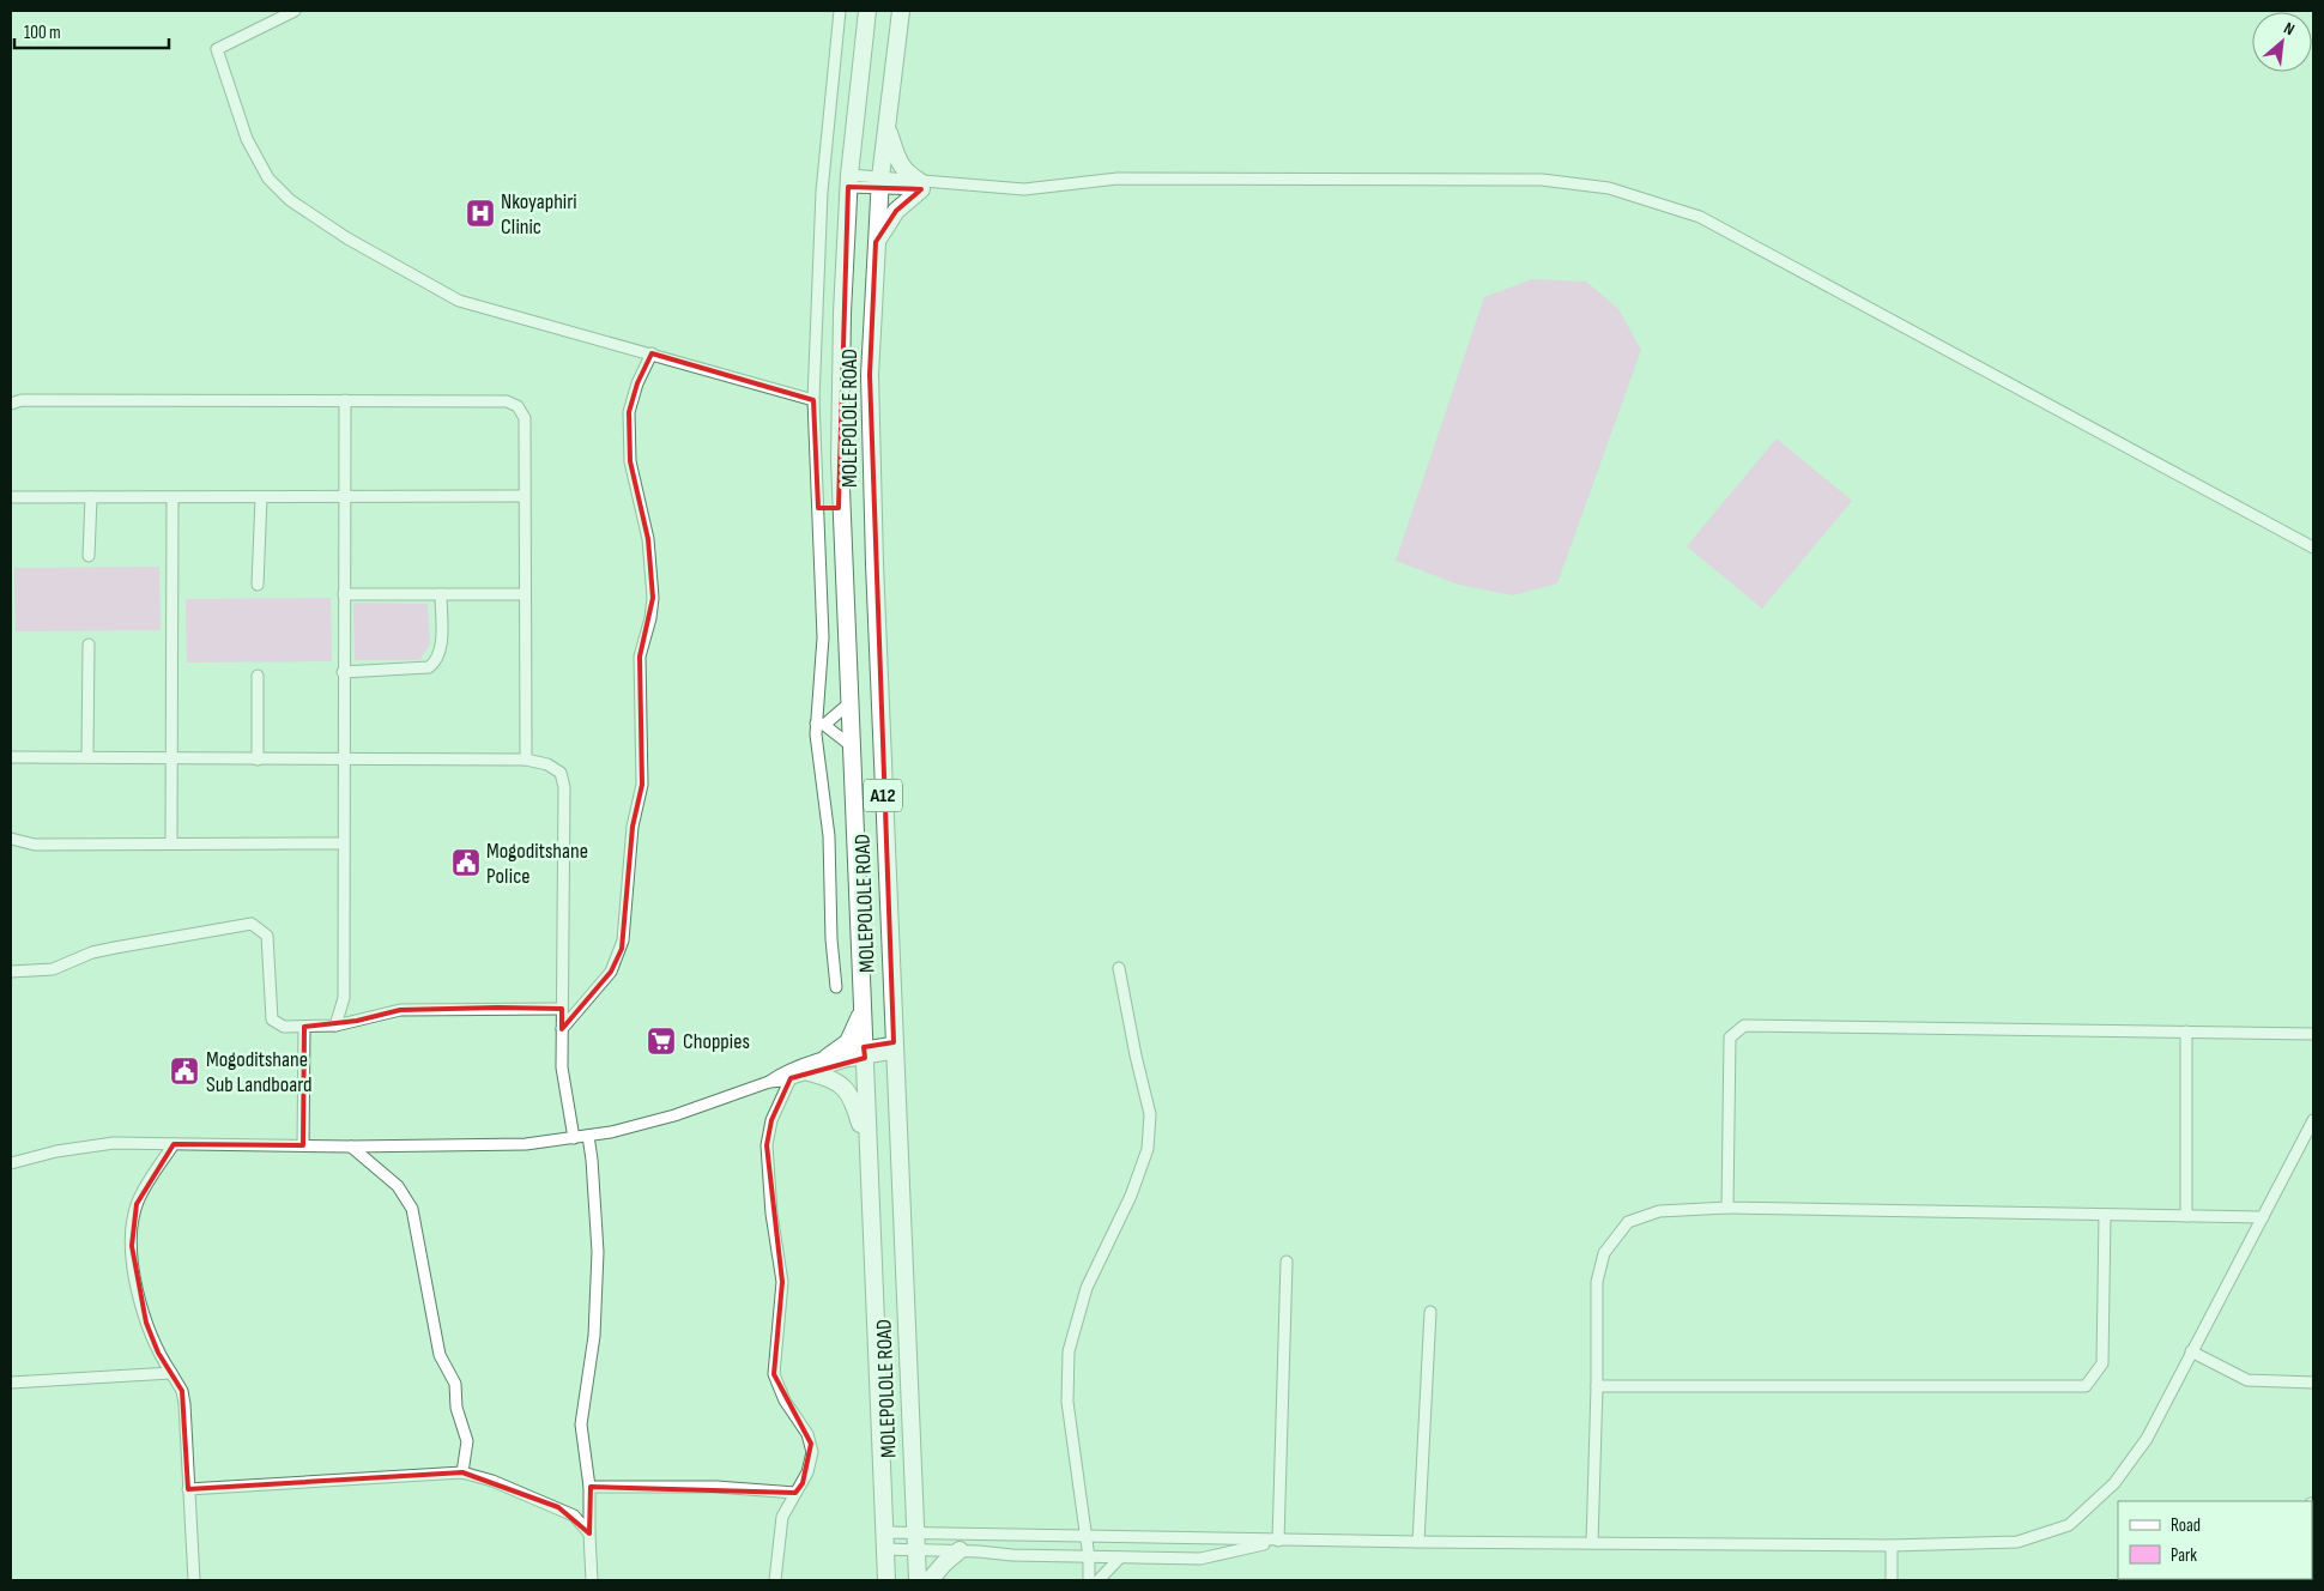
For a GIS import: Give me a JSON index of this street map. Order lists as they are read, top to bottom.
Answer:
{
  "streets": {
    "main road": ["MOLEPOLOLE ROAD", "A12"]
  },
  "places": {
    "hospital": ["Nkoyaphiri Clinic"],
    "public building": ["Mogoditshane Police", "Mogoditshane Sub Landboard"],
    "supermarket": ["Choppies"]
  },
  "legend": ["Road", "Park"],
  "scale_bar": "100 m",
  "north": "top right"
}
